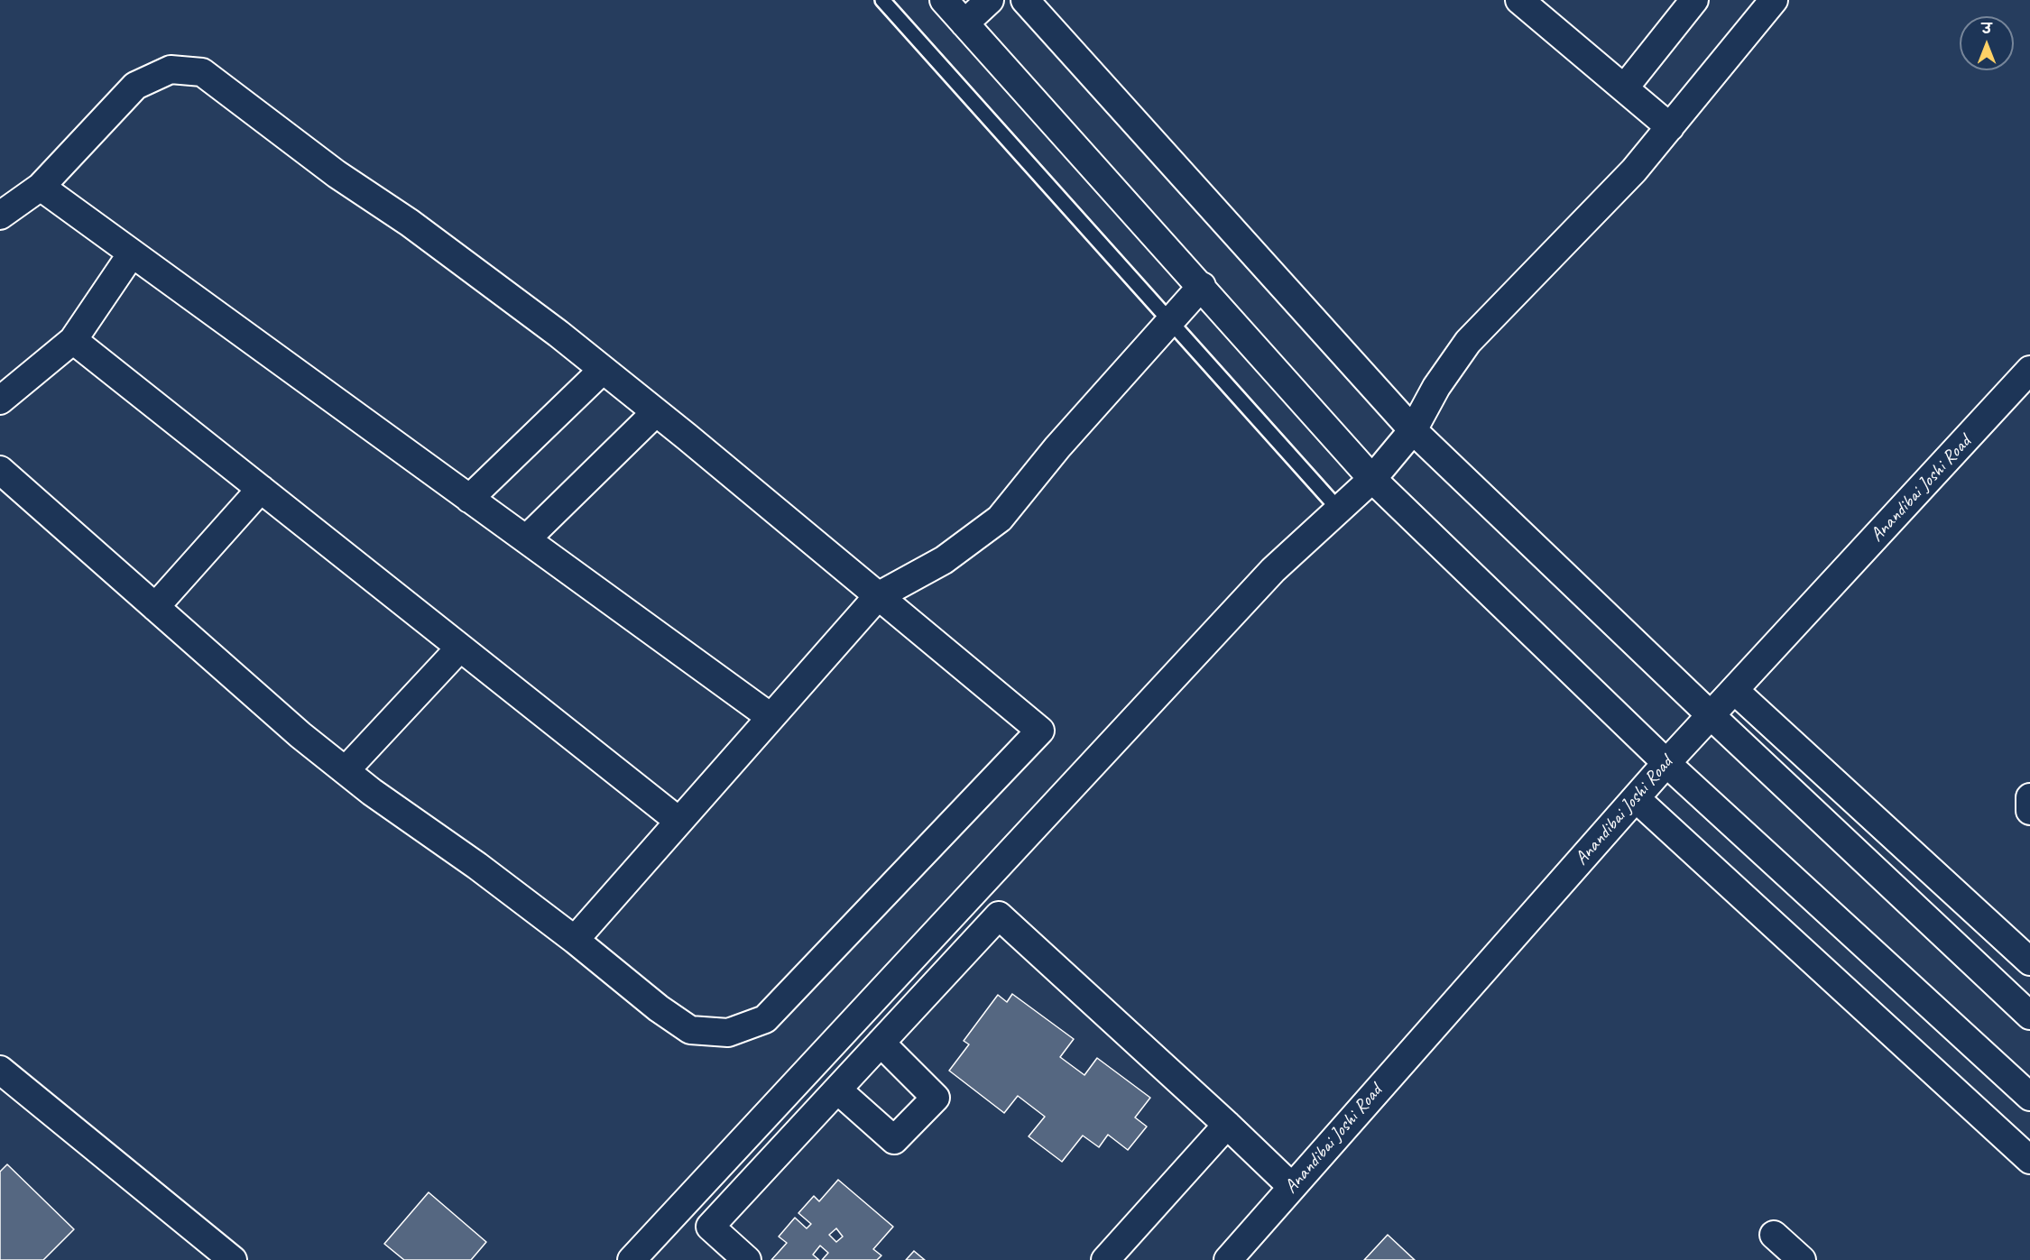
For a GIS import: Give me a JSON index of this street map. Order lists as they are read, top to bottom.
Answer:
{
  "streets": {
    "street": ["Anandibai Joshi Road"]
  },
  "north": "top"
}
